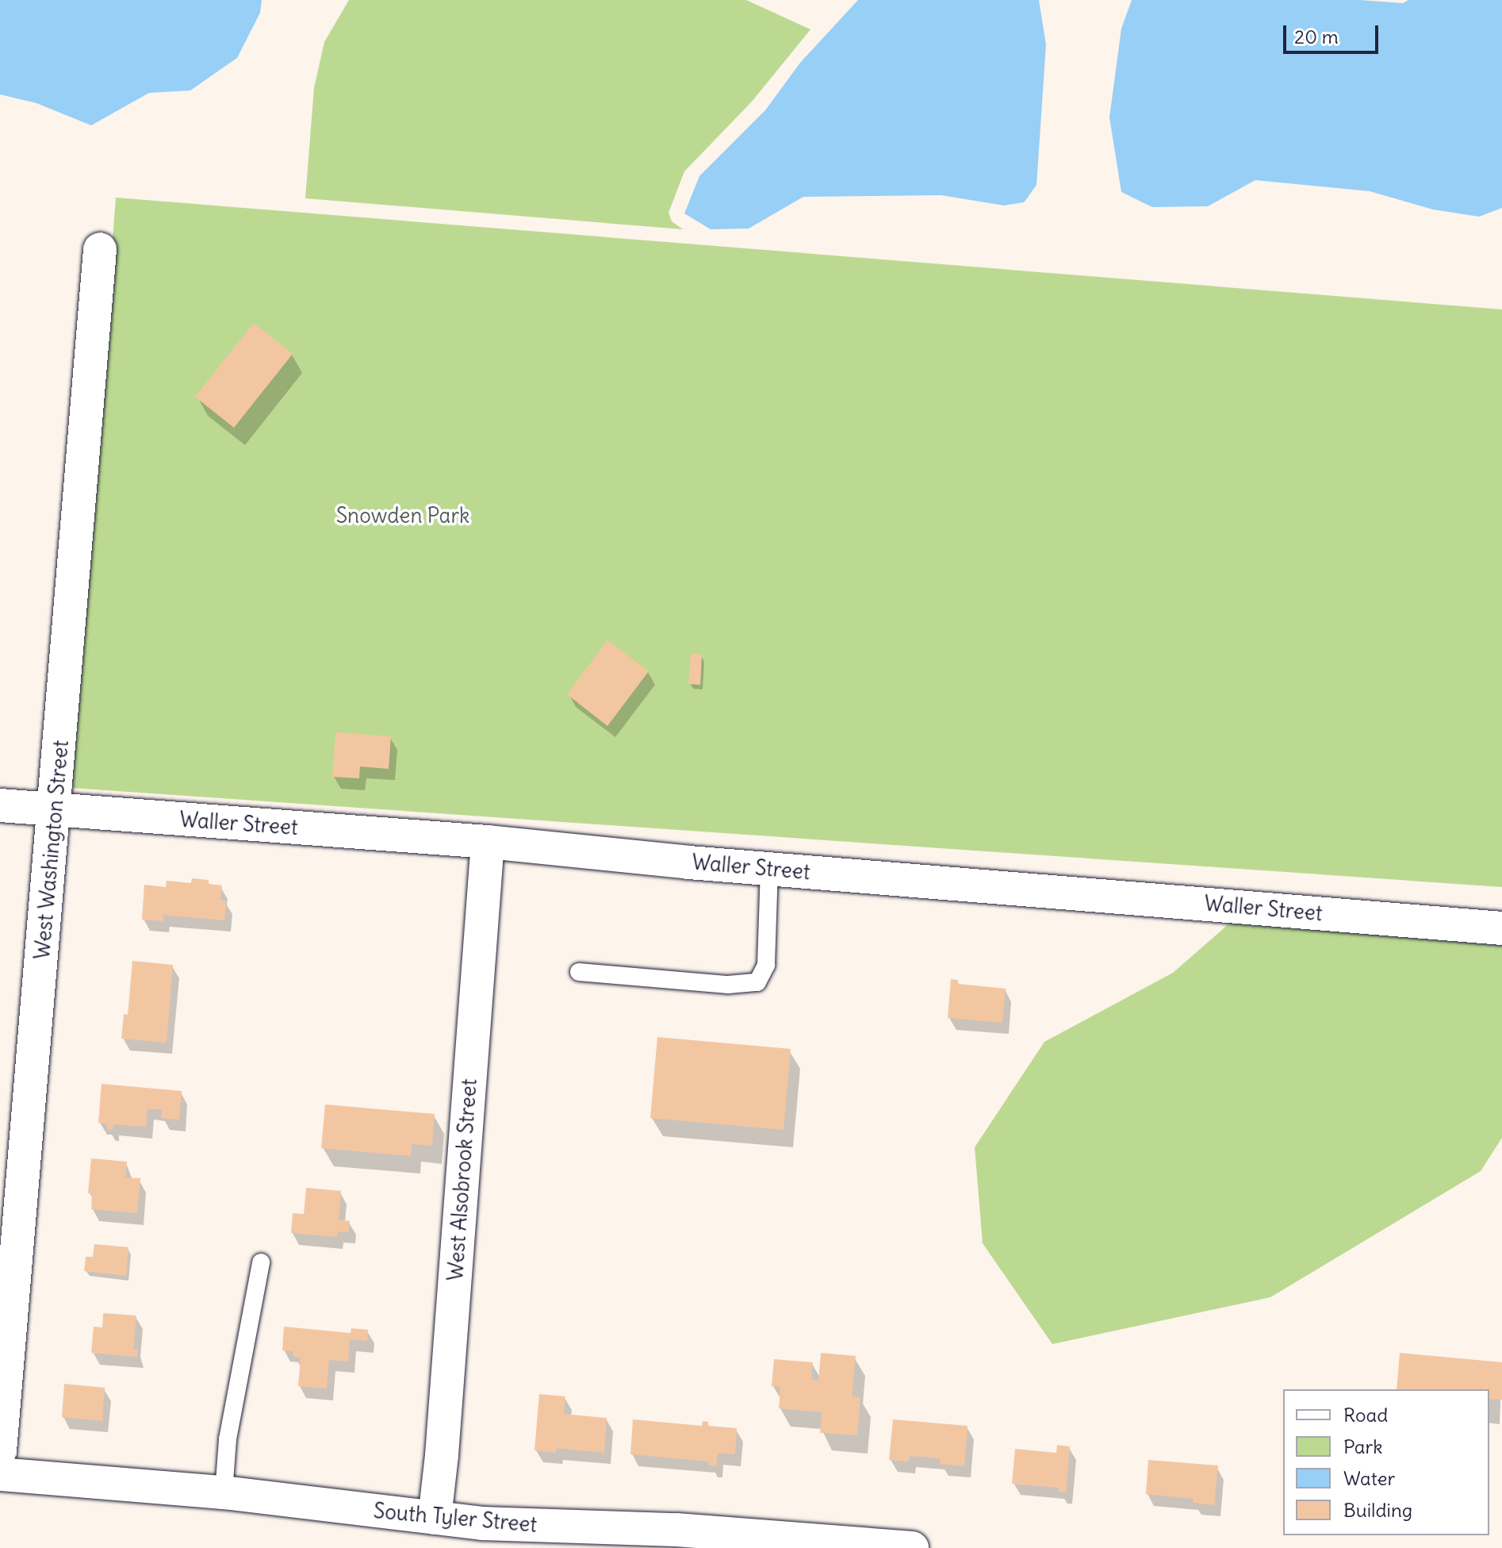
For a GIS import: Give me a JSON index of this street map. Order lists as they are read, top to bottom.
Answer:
{
  "streets": {
    "street": [
      "Waller Street",
      "West Washington Street",
      "West Alsobrook Street",
      "South Tyler Street"
    ]
  },
  "crossings": [
    ["Waller Street", "West Washington Street"],
    ["Waller Street", "West Alsobrook Street"],
    ["West Alsobrook Street", "South Tyler Street"]
  ],
  "parks": ["Snowden Park"],
  "legend": [
    "Road",
    "Park",
    "Water",
    "Building"
  ],
  "scale_bar": "20 m"
}
